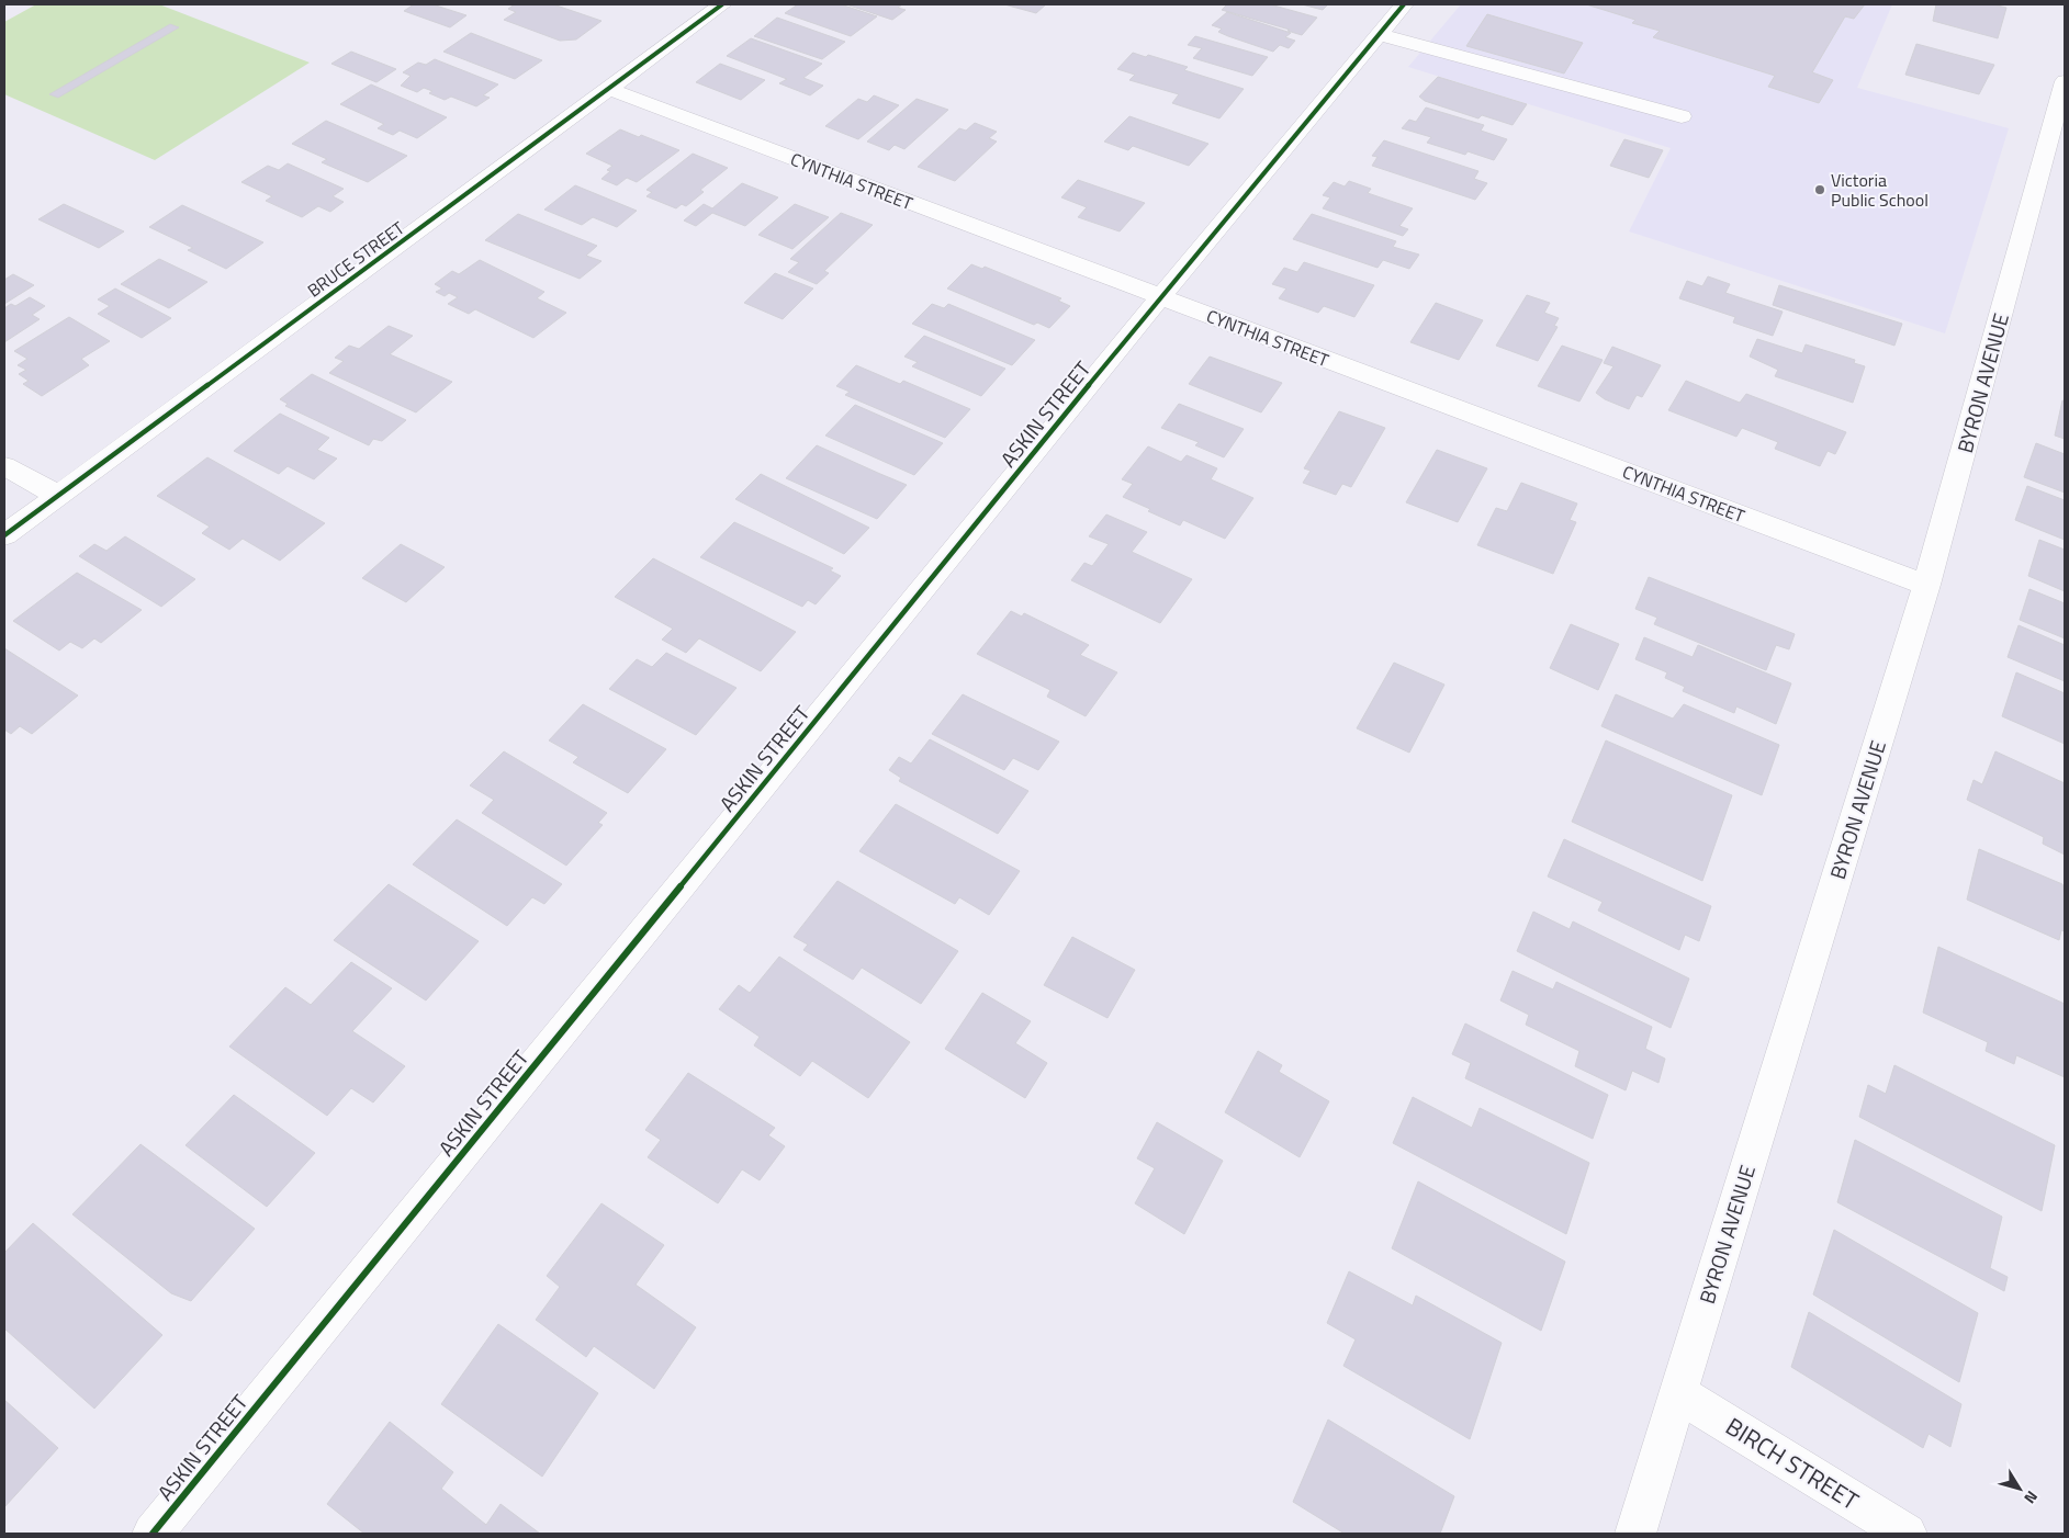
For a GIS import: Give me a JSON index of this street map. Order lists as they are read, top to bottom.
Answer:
{
  "streets": {
    "street": [
      "CYNTHIA STREET",
      "BRUCE STREET",
      "BYRON AVENUE",
      "ASKIN STREET",
      "BIRCH STREET"
    ]
  },
  "crossings": [
    ["CYNTHIA STREET", "BRUCE STREET"],
    ["CYNTHIA STREET", "BYRON AVENUE"],
    ["CYNTHIA STREET", "ASKIN STREET"],
    ["BYRON AVENUE", "BIRCH STREET"]
  ],
  "places": ["Victoria Public School"],
  "north": "bottom right"
}
